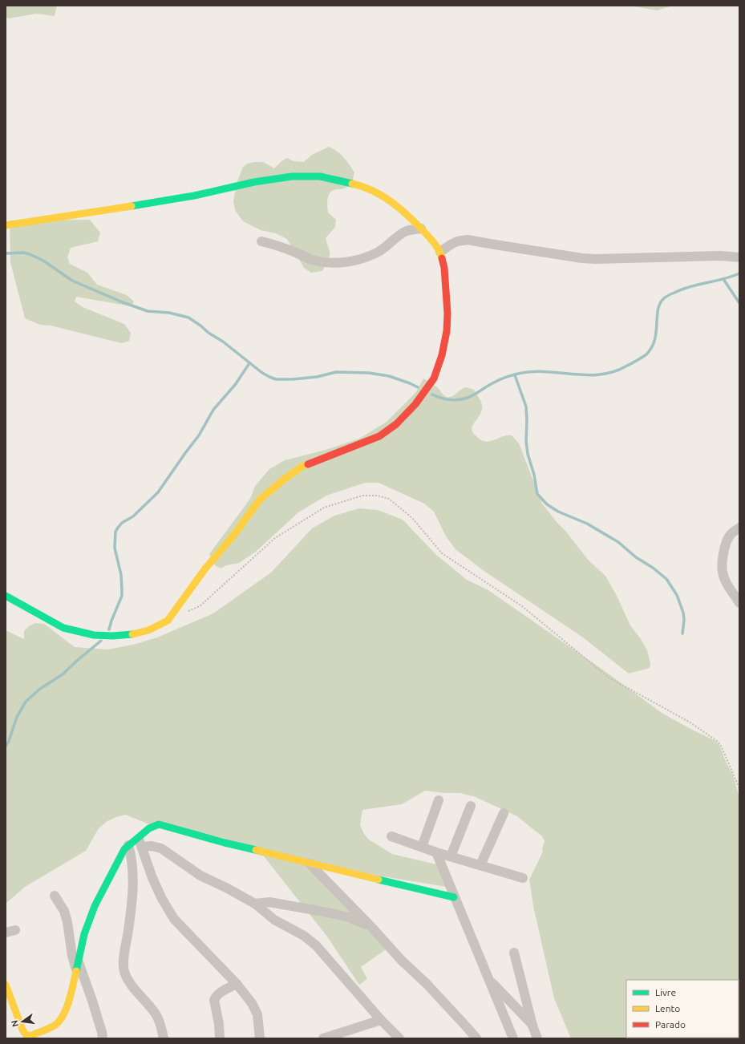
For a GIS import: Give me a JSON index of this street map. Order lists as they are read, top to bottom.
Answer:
{
  "legend": ["Livre", "Lento", "Parado"],
  "north": "left"
}
